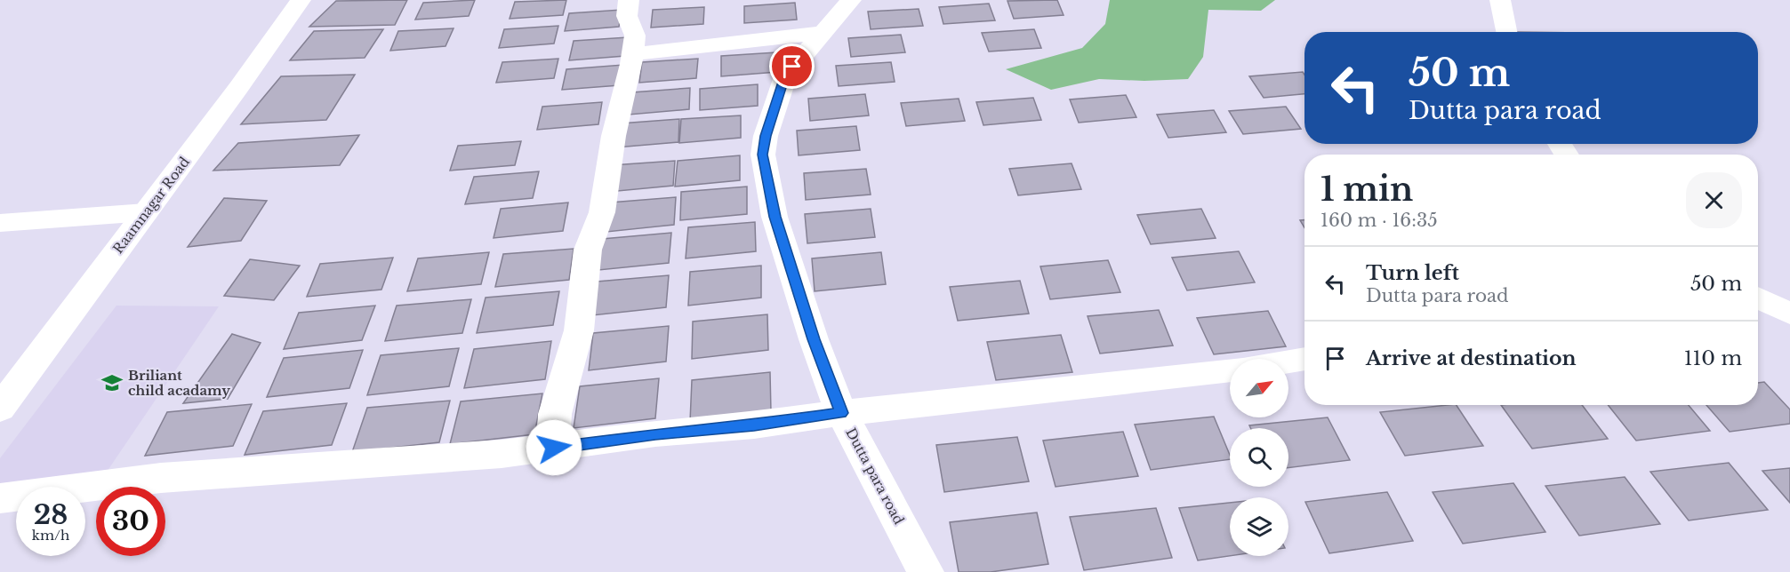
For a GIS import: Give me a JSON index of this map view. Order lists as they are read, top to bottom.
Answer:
{
  "streets": {
    "main road": ["Raamnagar Road", "Dutta para road"]
  },
  "places": {
    "school or university": ["Briliant child acadamy"]
  },
  "north": "top right",
  "page": {
    "turn": ["50 m", "Dutta para road"],
    "heading": ["1 min", "160 m · 16:35"],
    "list": [
      {
        "name": "Turn left",
        "note": "Dutta para road",
        "value": "50 m"
      },
      {
        "name": "Arrive at destination",
        "value": "110 m"
      }
    ],
    "speed": "28 km/h",
    "limit": "30"
  }
}
